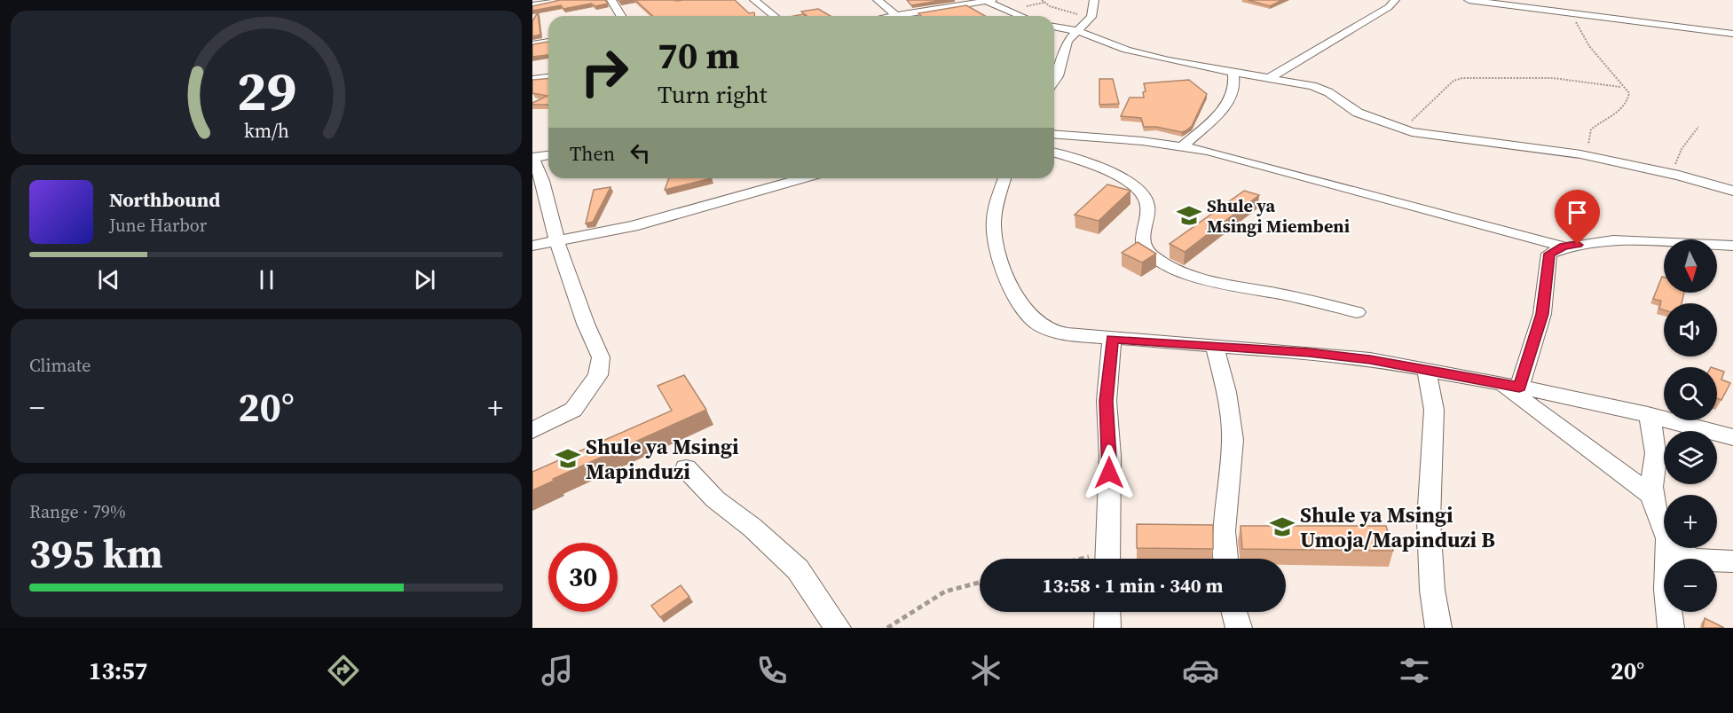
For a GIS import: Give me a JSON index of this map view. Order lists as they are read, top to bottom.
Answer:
{
  "places": {
    "school or university": ["Shule ya Msingi Miembeni", "Shule ya Msingi Mapinduzi", "Shule ya Msingi Umoja/Mapinduzi B"]
  },
  "north": "bottom",
  "page": {
    "turn": ["70 m", "Turn right"],
    "then": "Then",
    "song": ["Northbound", "June Harbor"],
    "map_buttons": ["+", "−"],
    "tile": [
      "Climate",
      ["Range · 79%", "395 km"]
    ],
    "heat": ["−", "20°", "+"],
    "limit": "30",
    "trip": "13:58 · 1 min · 340 m",
    "tabs": ["13:57", "20°"],
    "gauge": ["29", "km/h"]
  }
}
